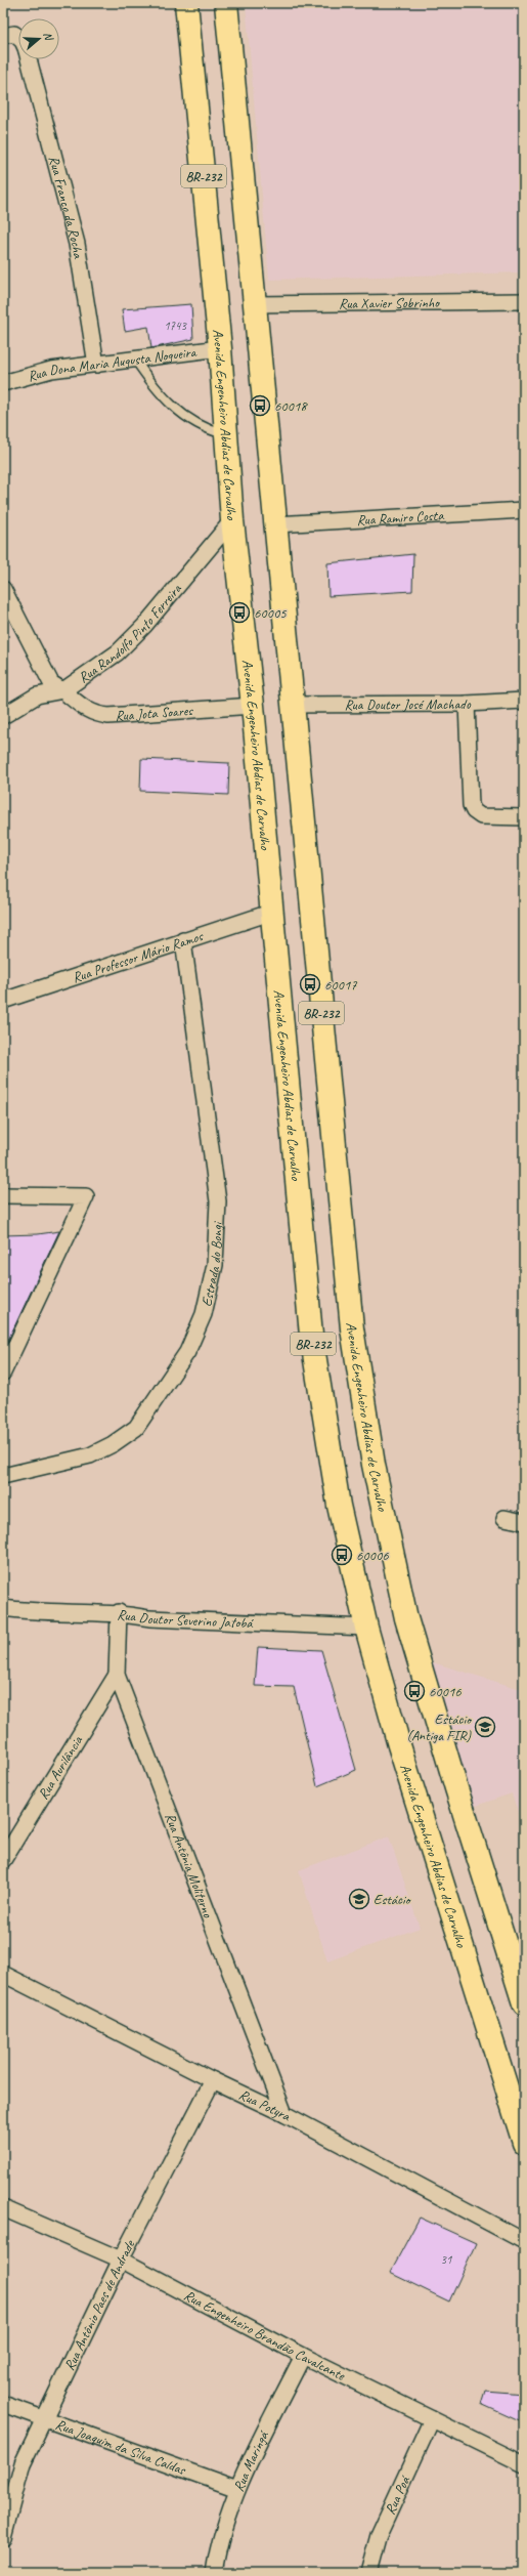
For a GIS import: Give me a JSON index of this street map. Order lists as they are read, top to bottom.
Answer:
{
  "streets": {
    "highway": ["BR-232", "Avenida Engenheiro Abdias de Carvalho"],
    "street": [
      "Rua Franco da Rocha",
      "Rua Xavier Sobrinho",
      "Rua Dona Maria Augusta Nogueira",
      "Rua Ramiro Costa",
      "Rua Randolfo Pinto Ferreira",
      "Rua Doutor José Machado",
      "Rua Jota Soares",
      "Rua Professor Mário Ramos",
      "Estrada do Bongi",
      "Rua Doutor Severino Jatobá",
      "Rua Aurilância",
      "Rua Antônia Moliterno",
      "Rua Potyra",
      "Rua Antônio Paes de Andrade",
      "Rua Engenheiro Brandão Cavalcante",
      "Rua Joaquim da Silva Caldas",
      "Rua Maringá",
      "Rua Poá"
    ]
  },
  "crossings": [
    ["Rua Franco da Rocha", "Rua Dona Maria Augusta Nogueira"],
    ["Rua Xavier Sobrinho", "Avenida Engenheiro Abdias de Carvalho"],
    ["Rua Dona Maria Augusta Nogueira", "Avenida Engenheiro Abdias de Carvalho"],
    ["Avenida Engenheiro Abdias de Carvalho", "Rua Ramiro Costa"],
    ["Avenida Engenheiro Abdias de Carvalho", "Rua Randolfo Pinto Ferreira"],
    ["Avenida Engenheiro Abdias de Carvalho", "Rua Doutor José Machado"],
    ["Avenida Engenheiro Abdias de Carvalho", "Rua Jota Soares"],
    ["Avenida Engenheiro Abdias de Carvalho", "Rua Professor Mário Ramos"],
    ["Avenida Engenheiro Abdias de Carvalho", "Rua Doutor Severino Jatobá"],
    ["Rua Randolfo Pinto Ferreira", "Rua Jota Soares"],
    ["Rua Professor Mário Ramos", "Estrada do Bongi"],
    ["Rua Doutor Severino Jatobá", "Rua Antônia Moliterno"],
    ["Rua Aurilância", "Rua Antônia Moliterno"],
    ["Rua Antônia Moliterno", "Rua Potyra"],
    ["Rua Potyra", "Rua Antônio Paes de Andrade"],
    ["Rua Antônio Paes de Andrade", "Rua Engenheiro Brandão Cavalcante"],
    ["Rua Antônio Paes de Andrade", "Rua Joaquim da Silva Caldas"],
    ["Rua Engenheiro Brandão Cavalcante", "Rua Maringá"],
    ["Rua Engenheiro Brandão Cavalcante", "Rua Poá"],
    ["Rua Joaquim da Silva Caldas", "Rua Maringá"]
  ],
  "places": {
    "bus stop": [
      "60018",
      "60005",
      "60017",
      "60006",
      "60016"
    ],
    "school or university": ["Estácio (Antiga FIR)", "Estácio"]
  },
  "house_numbers": ["1743", "31"],
  "north": "right"
}
